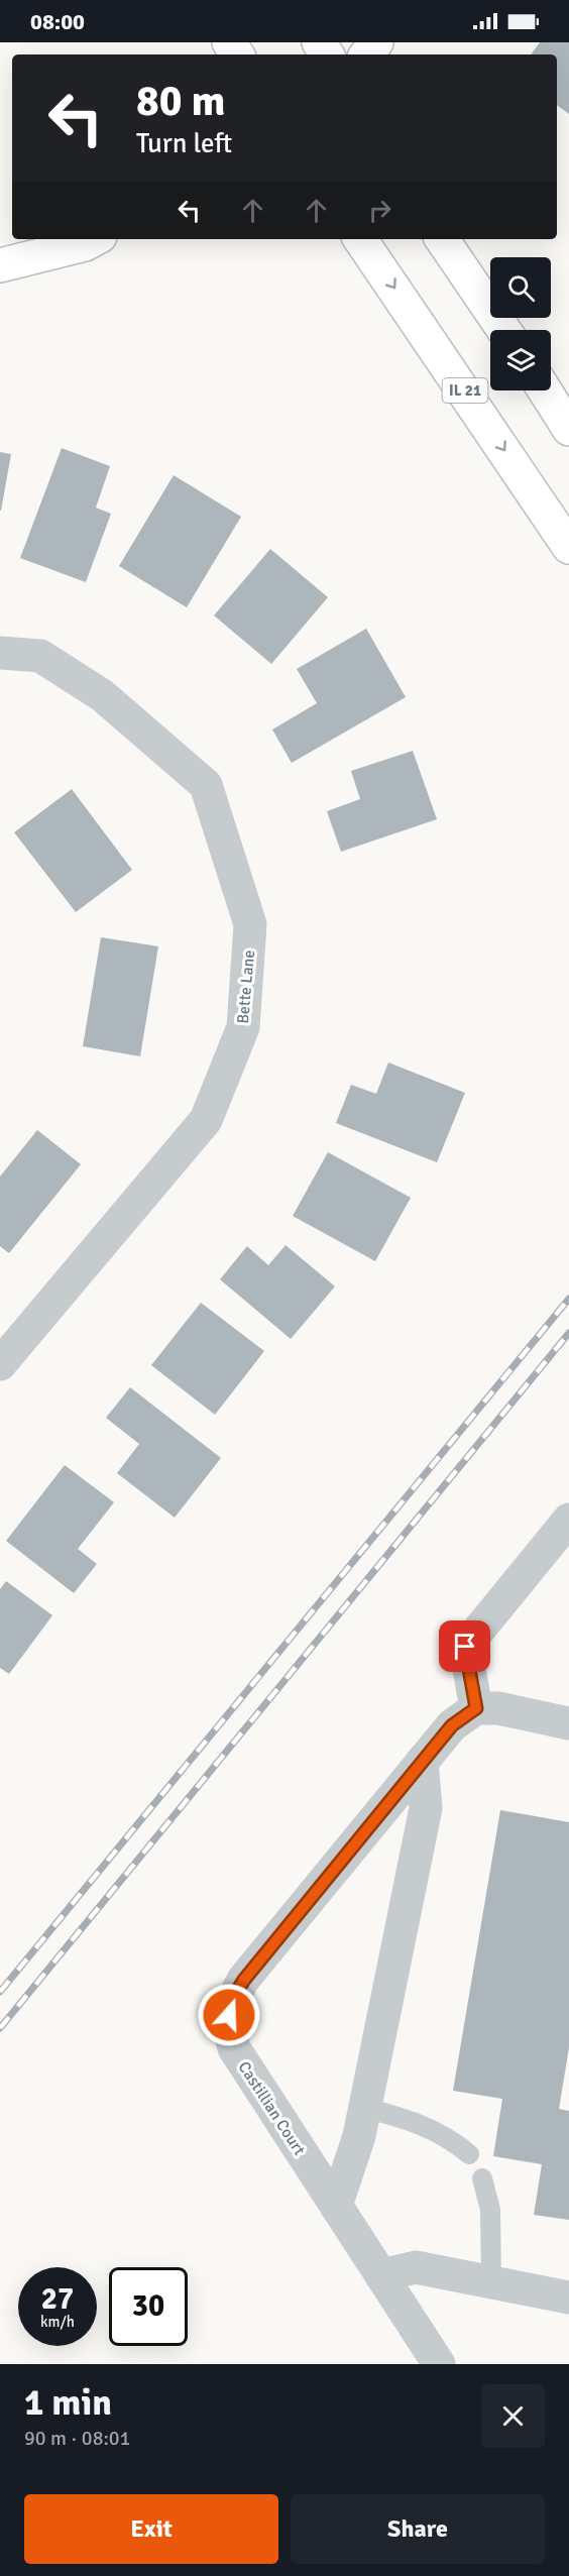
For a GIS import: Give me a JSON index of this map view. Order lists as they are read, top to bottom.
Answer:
{
  "streets": {
    "main road": ["IL 21"],
    "street": ["Bette Lane", "Castillian Court"]
  },
  "page": {
    "status": "08:00",
    "turn": ["80 m", "Turn left"],
    "speed": "27 km/h",
    "limit": "30",
    "heading": ["1 min", "90 m · 08:01"],
    "buttons": ["Exit", "Share"]
  }
}
